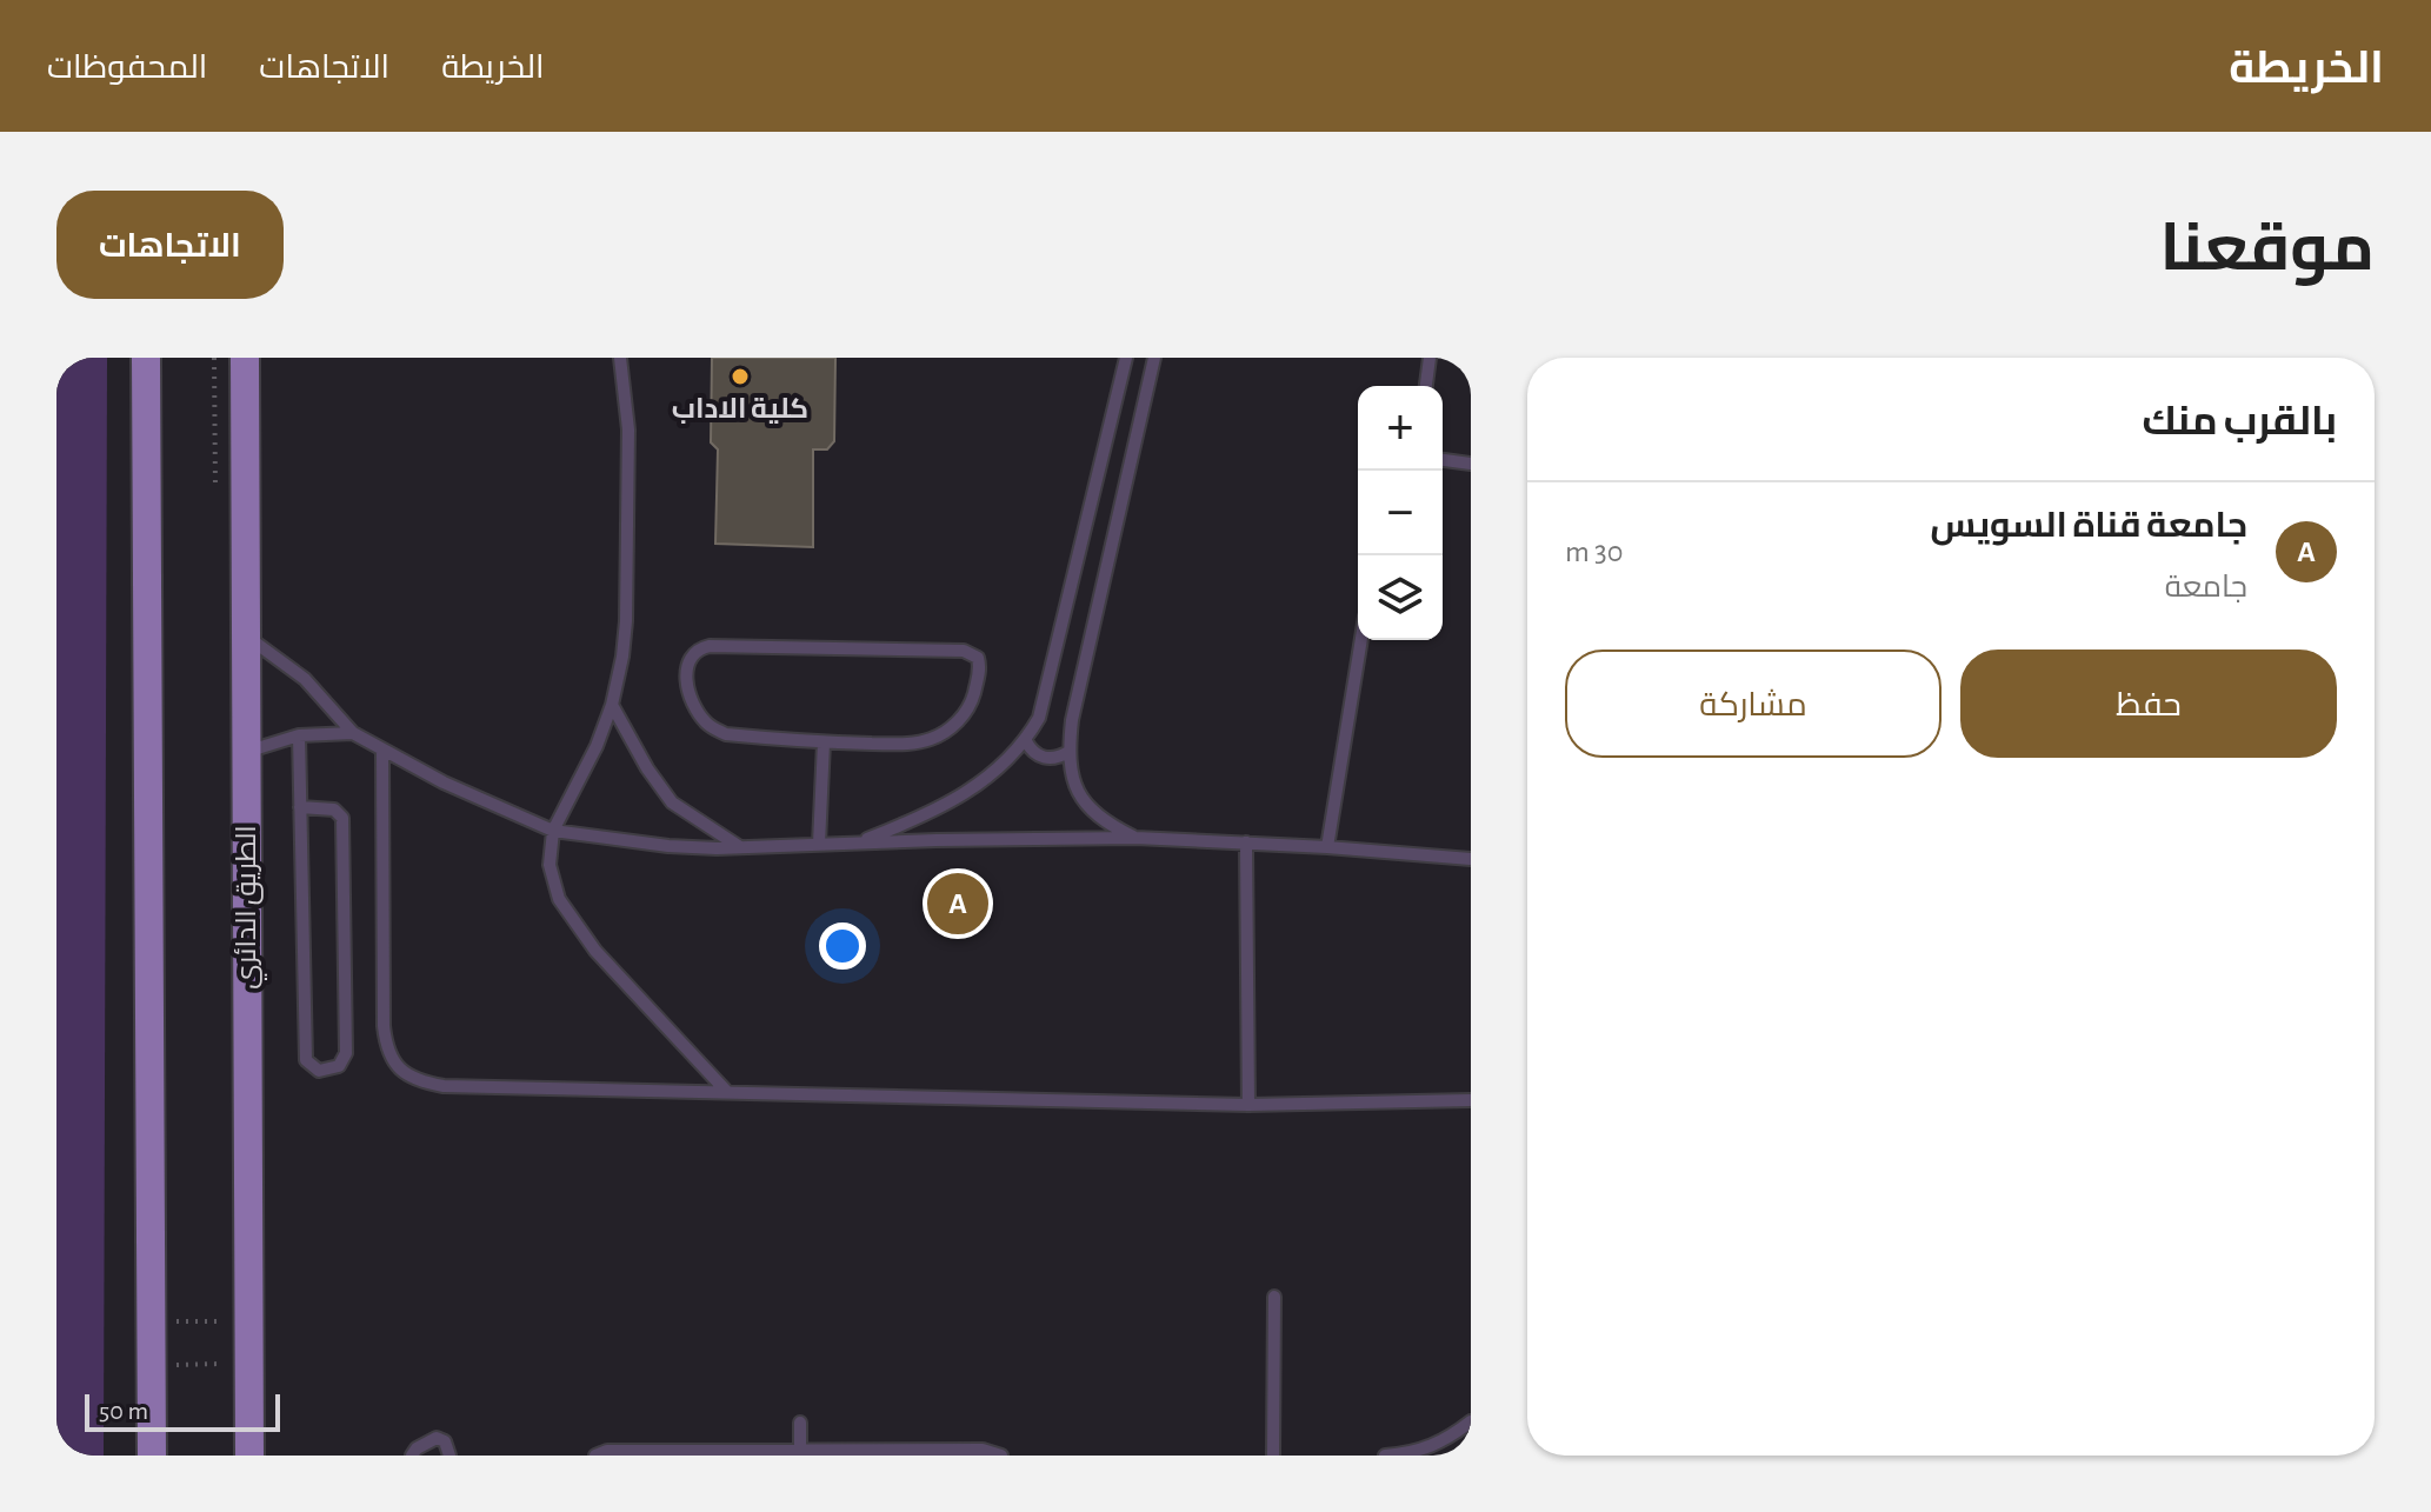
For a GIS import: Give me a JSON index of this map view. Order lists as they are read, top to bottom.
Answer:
{
  "streets": {
    "main road": ["الطريق الدائري"]
  },
  "places": ["كلية الاداب"],
  "scale_bar": "50 m",
  "page": {
    "header": "الخريطة",
    "nav": ["الخريطة", "الاتجاهات", "المحفوظات"],
    "title": "موقعنا",
    "buttons": [
      "الاتجاهات",
      ["حفظ", "مشاركة"]
    ],
    "heading": "بالقرب منك",
    "map_buttons": ["+", "−"],
    "list": [
      {
        "mark": "A",
        "name": "جامعة قناة السويس",
        "note": "جامعة",
        "value": "30 m"
      }
    ],
    "pins": "A",
    "scale": "50 m"
  }
}
